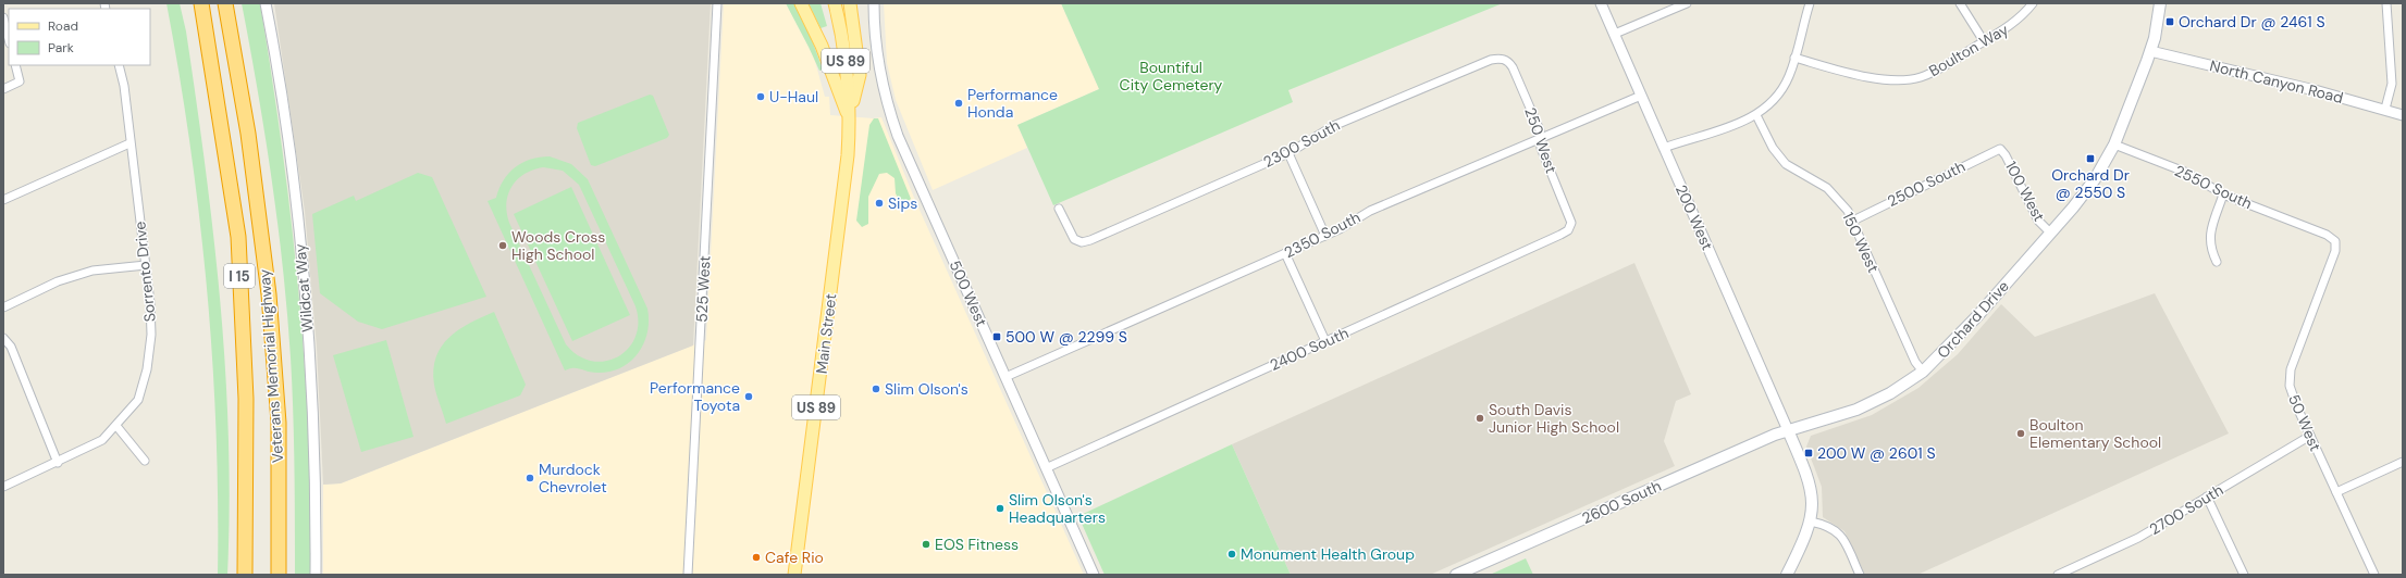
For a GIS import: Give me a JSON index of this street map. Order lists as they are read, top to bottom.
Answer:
{
  "streets": {
    "highway": ["I 15", "Veterans Memorial Highway"],
    "main road": [
      "US 89",
      "Orchard Drive",
      "Main Street",
      "2600 South"
    ],
    "street": [
      "Boulton Way",
      "North Canyon Road",
      "250 West",
      "2300 South",
      "2500 South",
      "2550 South",
      "100 West",
      "200 West",
      "2350 South",
      "150 West",
      "Sorrento Drive",
      "Wildcat Way",
      "525 West",
      "500 West",
      "2400 South",
      "50 West",
      "2700 South"
    ]
  },
  "crossings": [
    ["US 89", "Main Street"],
    ["North Canyon Road", "Orchard Drive"],
    ["250 West", "2300 South"],
    ["250 West", "2350 South"],
    ["250 West", "2400 South"],
    ["2500 South", "100 West"],
    ["2500 South", "150 West"],
    ["2550 South", "Orchard Drive"],
    ["2550 South", "50 West"],
    ["100 West", "Orchard Drive"],
    ["200 West", "2350 South"],
    ["200 West", "Orchard Drive"],
    ["200 West", "2600 South"],
    ["2350 South", "500 West"],
    ["150 West", "Orchard Drive"],
    ["500 West", "2400 South"],
    ["Orchard Drive", "2600 South"],
    ["50 West", "2700 South"]
  ],
  "parks": ["Bountiful City Cemetery"],
  "places": {
    "transit": [
      "Orchard Dr @ 2461 S",
      "Orchard Dr @ 2550 S",
      "500 W @ 2299 S",
      "200 W @ 2601 S"
    ],
    "other": [
      "U-Haul",
      "Performance Honda",
      "Sips",
      "Woods Cross High School",
      "Slim Olson's",
      "Performance Toyota",
      "South Davis Junior High School",
      "Boulton Elementary School",
      "Murdock Chevrolet",
      "Slim Olson's Headquarters",
      "EOS Fitness",
      "Monument Health Group",
      "Cafe Rio"
    ]
  },
  "legend": ["Road", "Park"]
}
